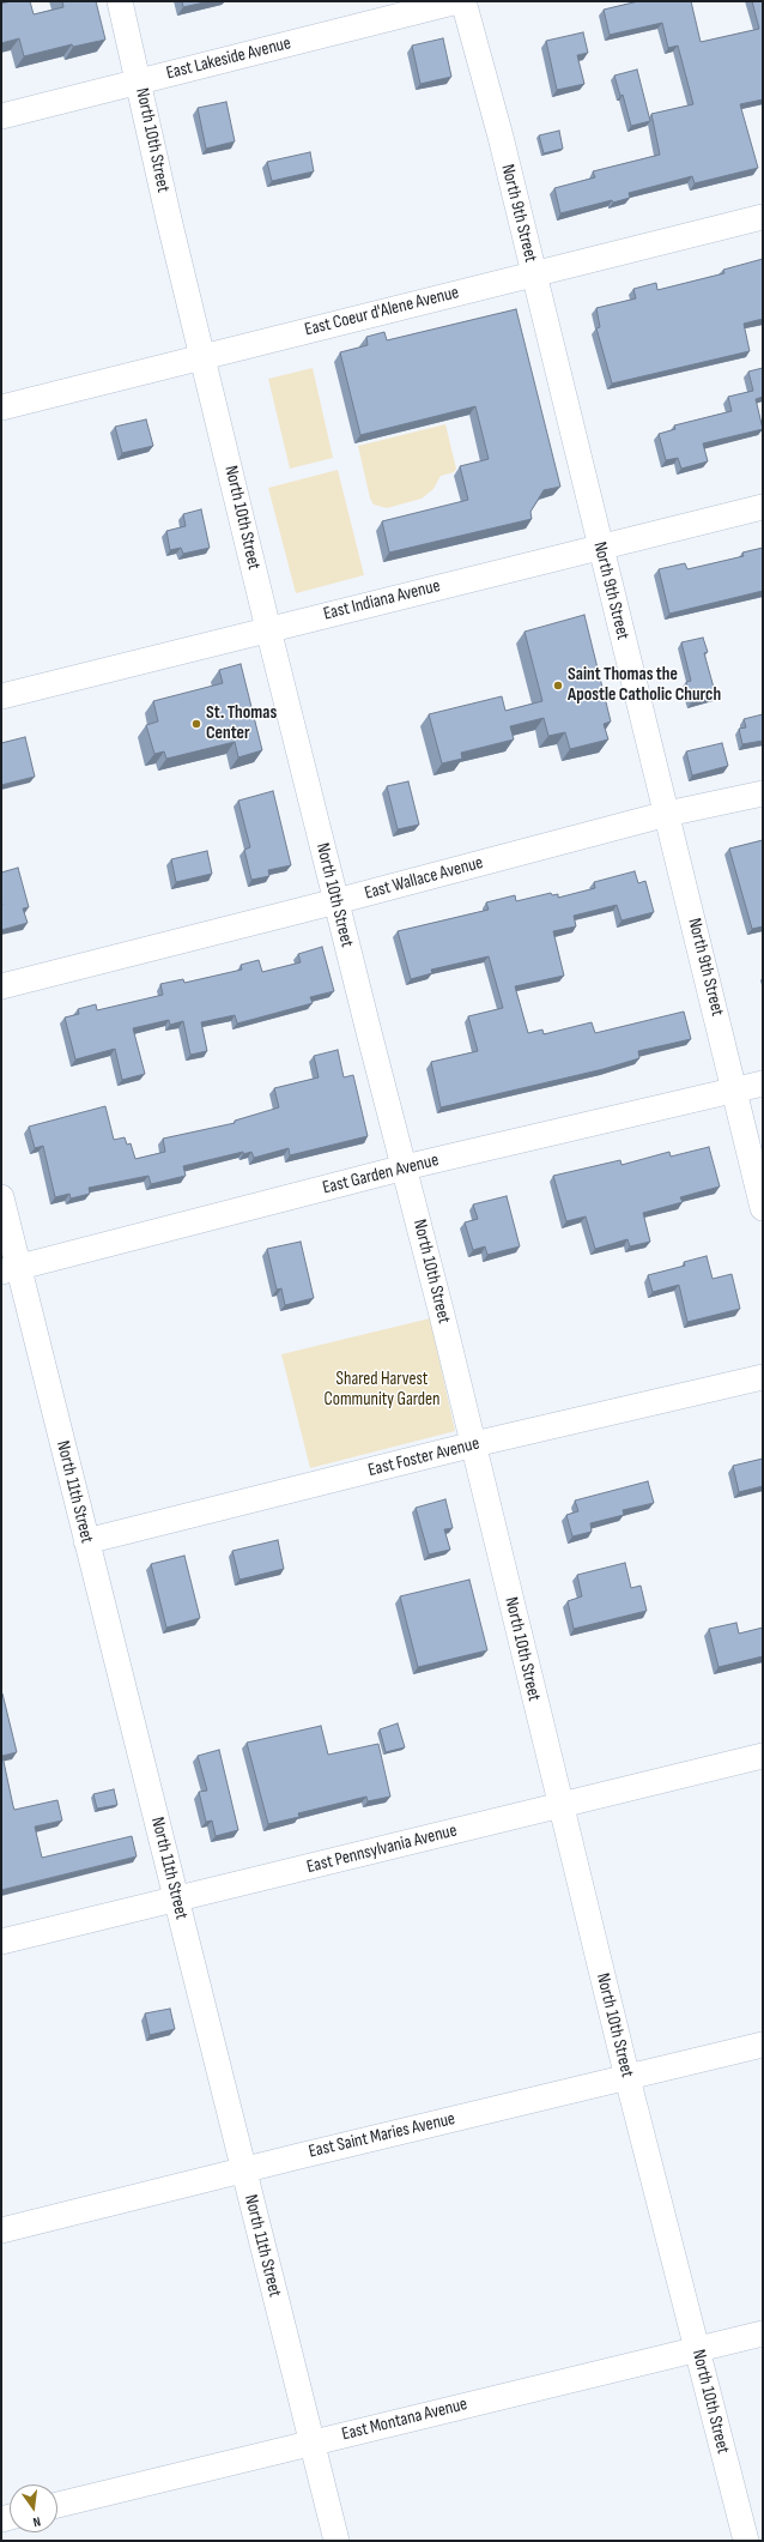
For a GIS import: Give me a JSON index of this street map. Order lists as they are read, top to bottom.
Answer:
{
  "streets": {
    "street": [
      "East Lakeside Avenue",
      "North 10th Street",
      "North 9th Street",
      "East Coeur d'Alene Avenue",
      "East Indiana Avenue",
      "East Wallace Avenue",
      "East Garden Avenue",
      "East Foster Avenue",
      "North 11th Street",
      "East Pennsylvania Avenue",
      "East Saint Maries Avenue",
      "East Montana Avenue"
    ]
  },
  "crossings": [
    ["East Lakeside Avenue", "North 10th Street"],
    ["North 10th Street", "East Coeur d'Alene Avenue"],
    ["North 10th Street", "East Indiana Avenue"],
    ["North 10th Street", "East Wallace Avenue"],
    ["North 10th Street", "East Garden Avenue"],
    ["North 10th Street", "East Foster Avenue"],
    ["North 10th Street", "East Pennsylvania Avenue"],
    ["North 10th Street", "East Saint Maries Avenue"],
    ["North 10th Street", "East Montana Avenue"],
    ["North 9th Street", "East Coeur d'Alene Avenue"],
    ["North 9th Street", "East Indiana Avenue"],
    ["North 9th Street", "East Wallace Avenue"],
    ["North 9th Street", "East Garden Avenue"],
    ["East Garden Avenue", "North 11th Street"],
    ["East Foster Avenue", "North 11th Street"],
    ["North 11th Street", "East Pennsylvania Avenue"],
    ["North 11th Street", "East Saint Maries Avenue"],
    ["North 11th Street", "East Montana Avenue"]
  ],
  "parks": ["Shared Harvest Community Garden"],
  "places": ["Saint Thomas the Apostle Catholic Church", "St. Thomas Center"],
  "north": "bottom"
}
